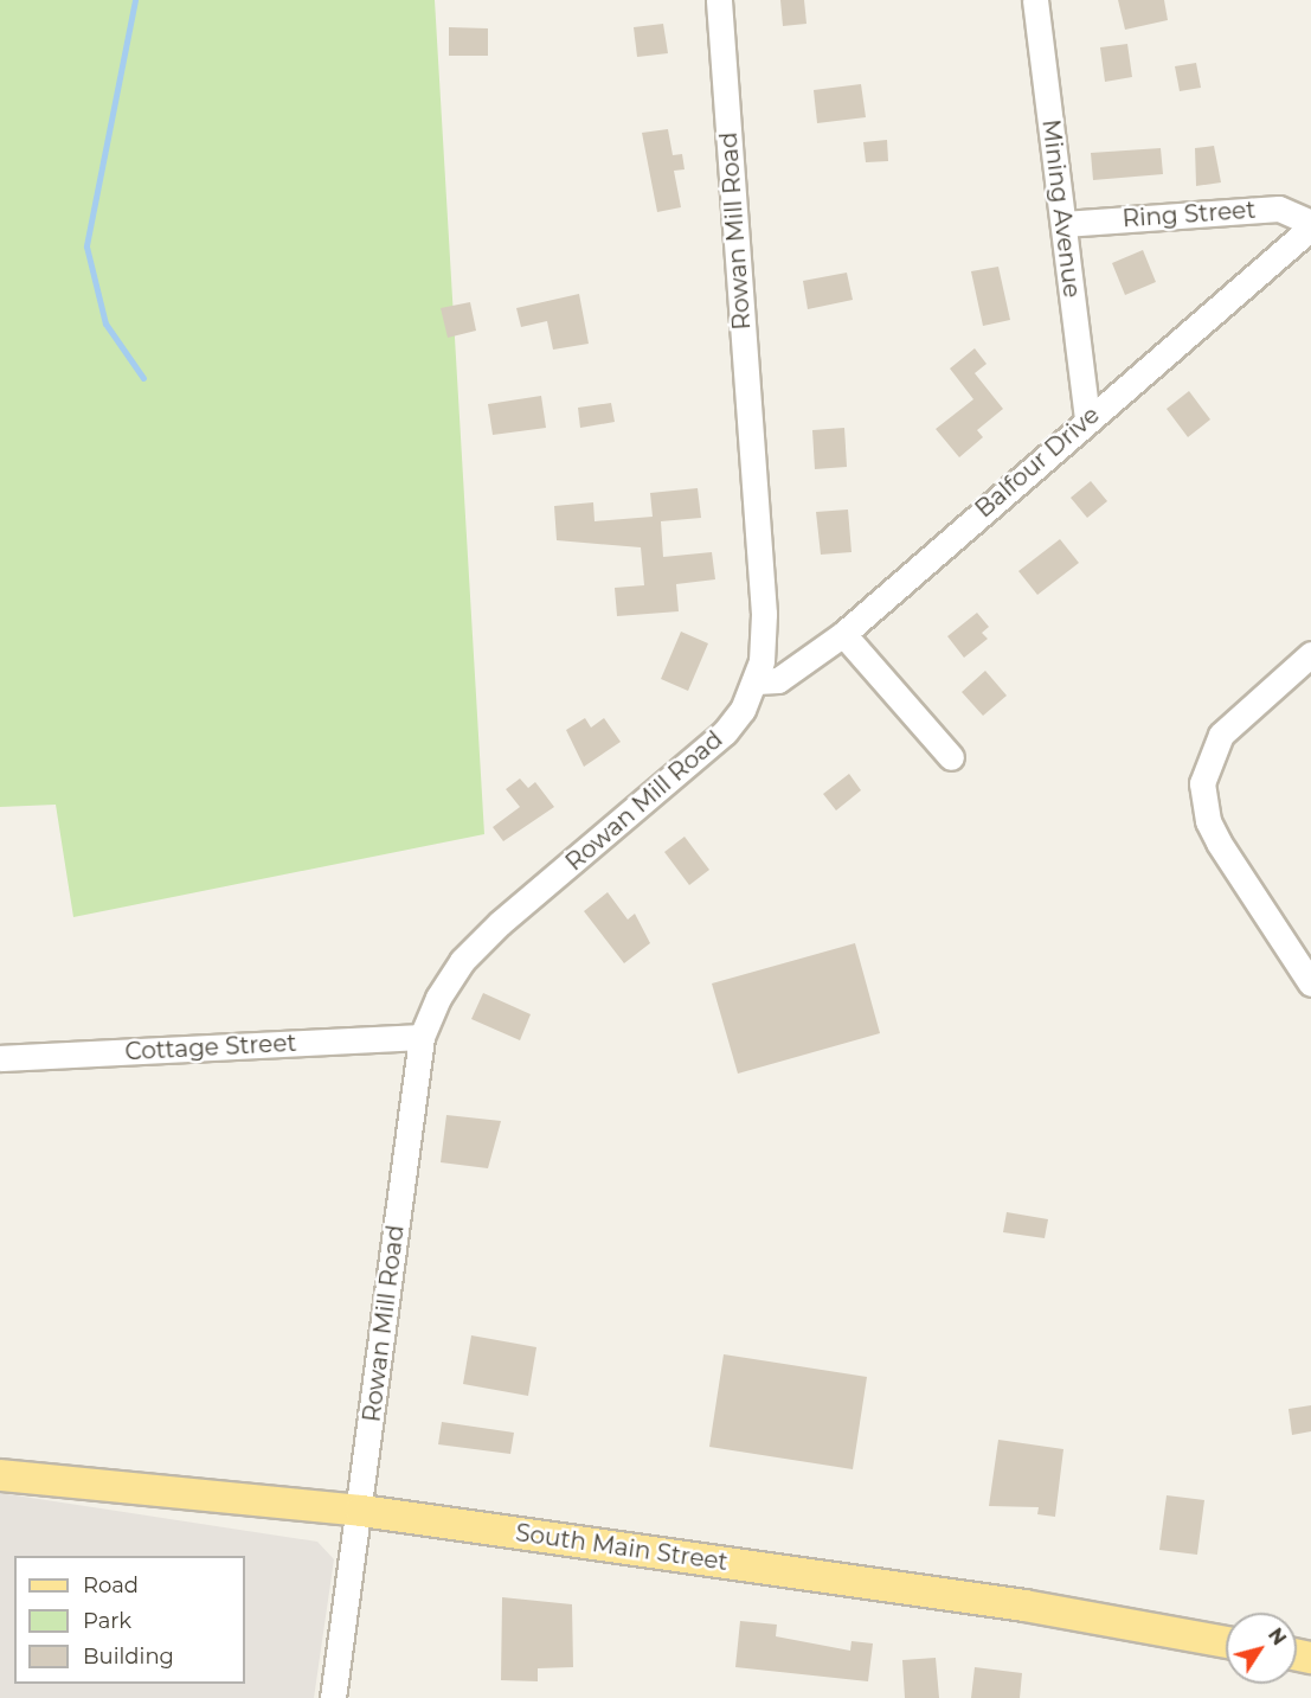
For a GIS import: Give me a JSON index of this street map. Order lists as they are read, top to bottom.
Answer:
{
  "streets": {
    "main road": ["South Main Street"],
    "street": [
      "Mining Avenue",
      "Ring Street",
      "Rowan Mill Road",
      "Balfour Drive",
      "Cottage Street"
    ]
  },
  "crossings": [
    ["Mining Avenue", "Ring Street"],
    ["Mining Avenue", "Balfour Drive"],
    ["Ring Street", "Balfour Drive"],
    ["Rowan Mill Road", "Balfour Drive"],
    ["Rowan Mill Road", "Cottage Street"],
    ["Rowan Mill Road", "South Main Street"]
  ],
  "legend": ["Road", "Park", "Building"],
  "north": "top right"
}
